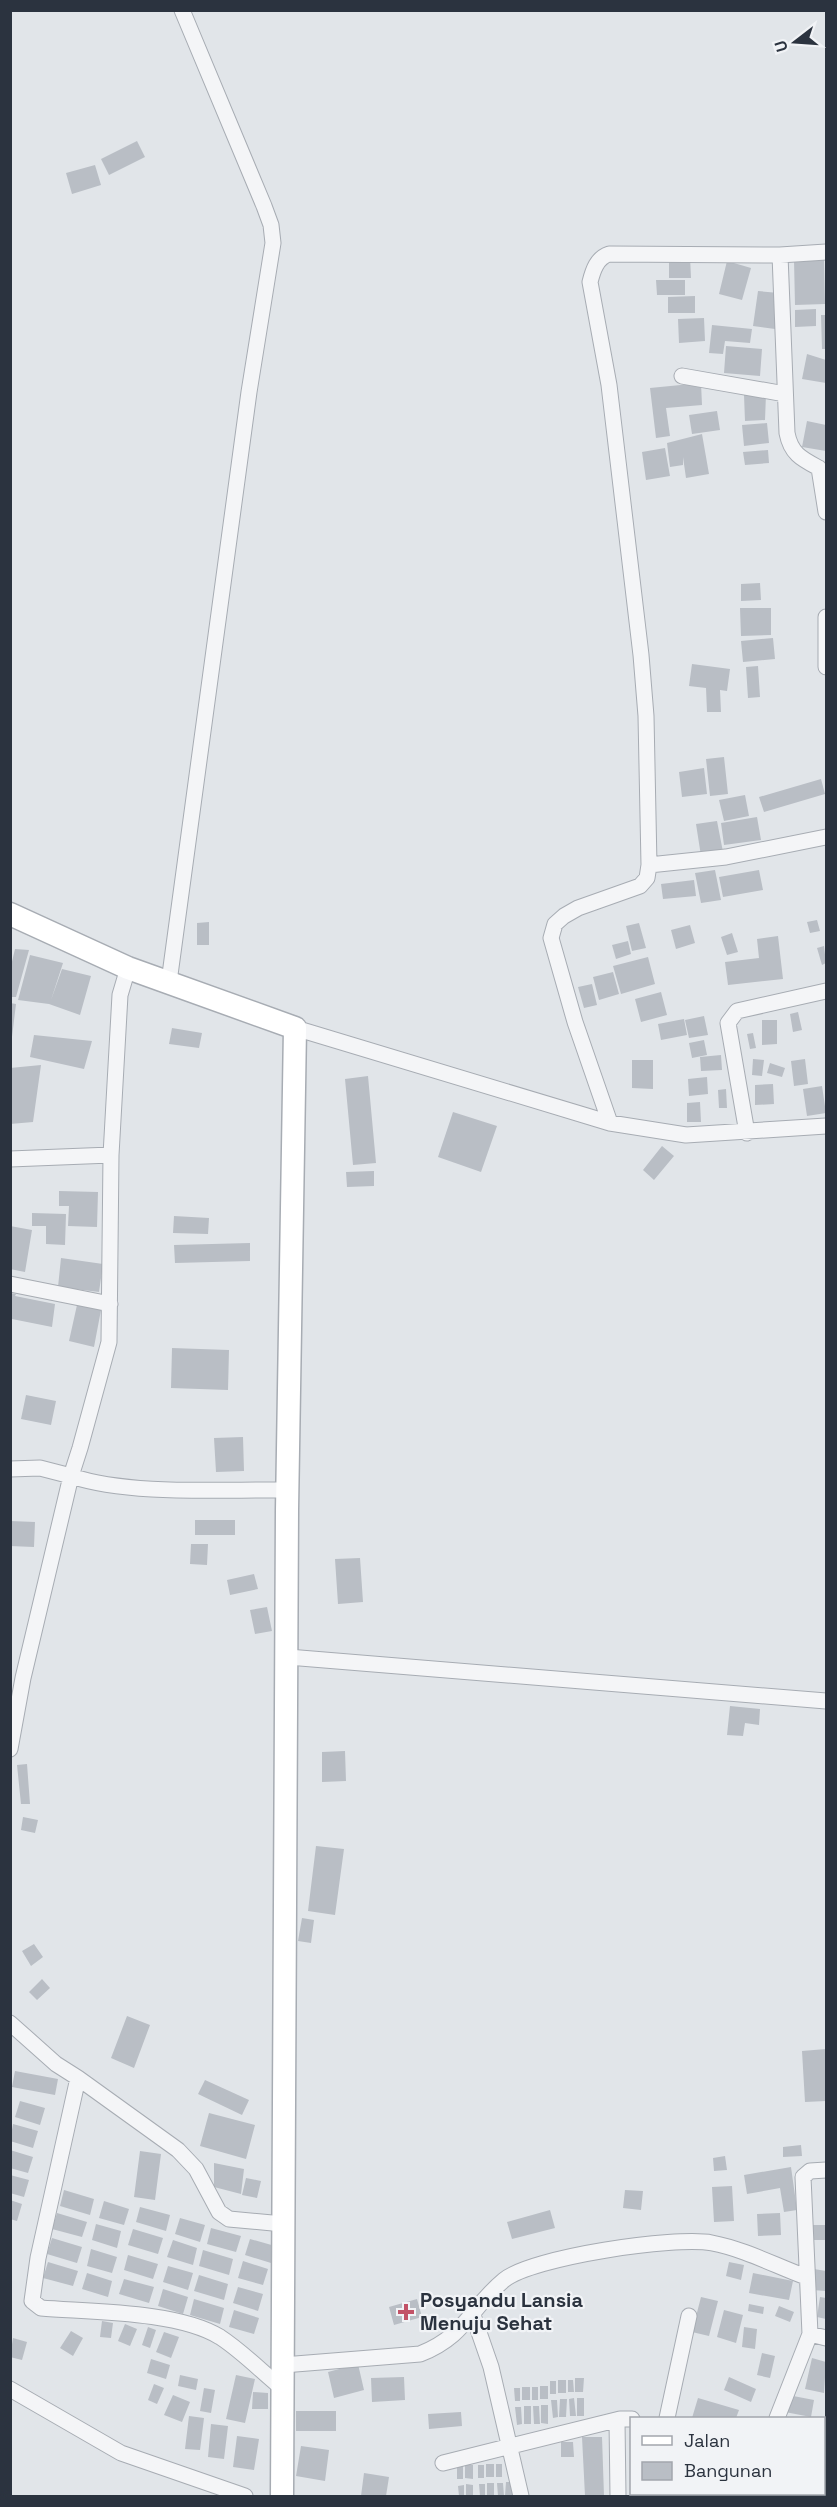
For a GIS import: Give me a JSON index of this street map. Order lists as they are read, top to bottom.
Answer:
{
  "places": {
    "health": ["Posyandu Lansia Menuju Sehat"]
  },
  "legend": ["Jalan", "Bangunan"],
  "north": "left"
}
